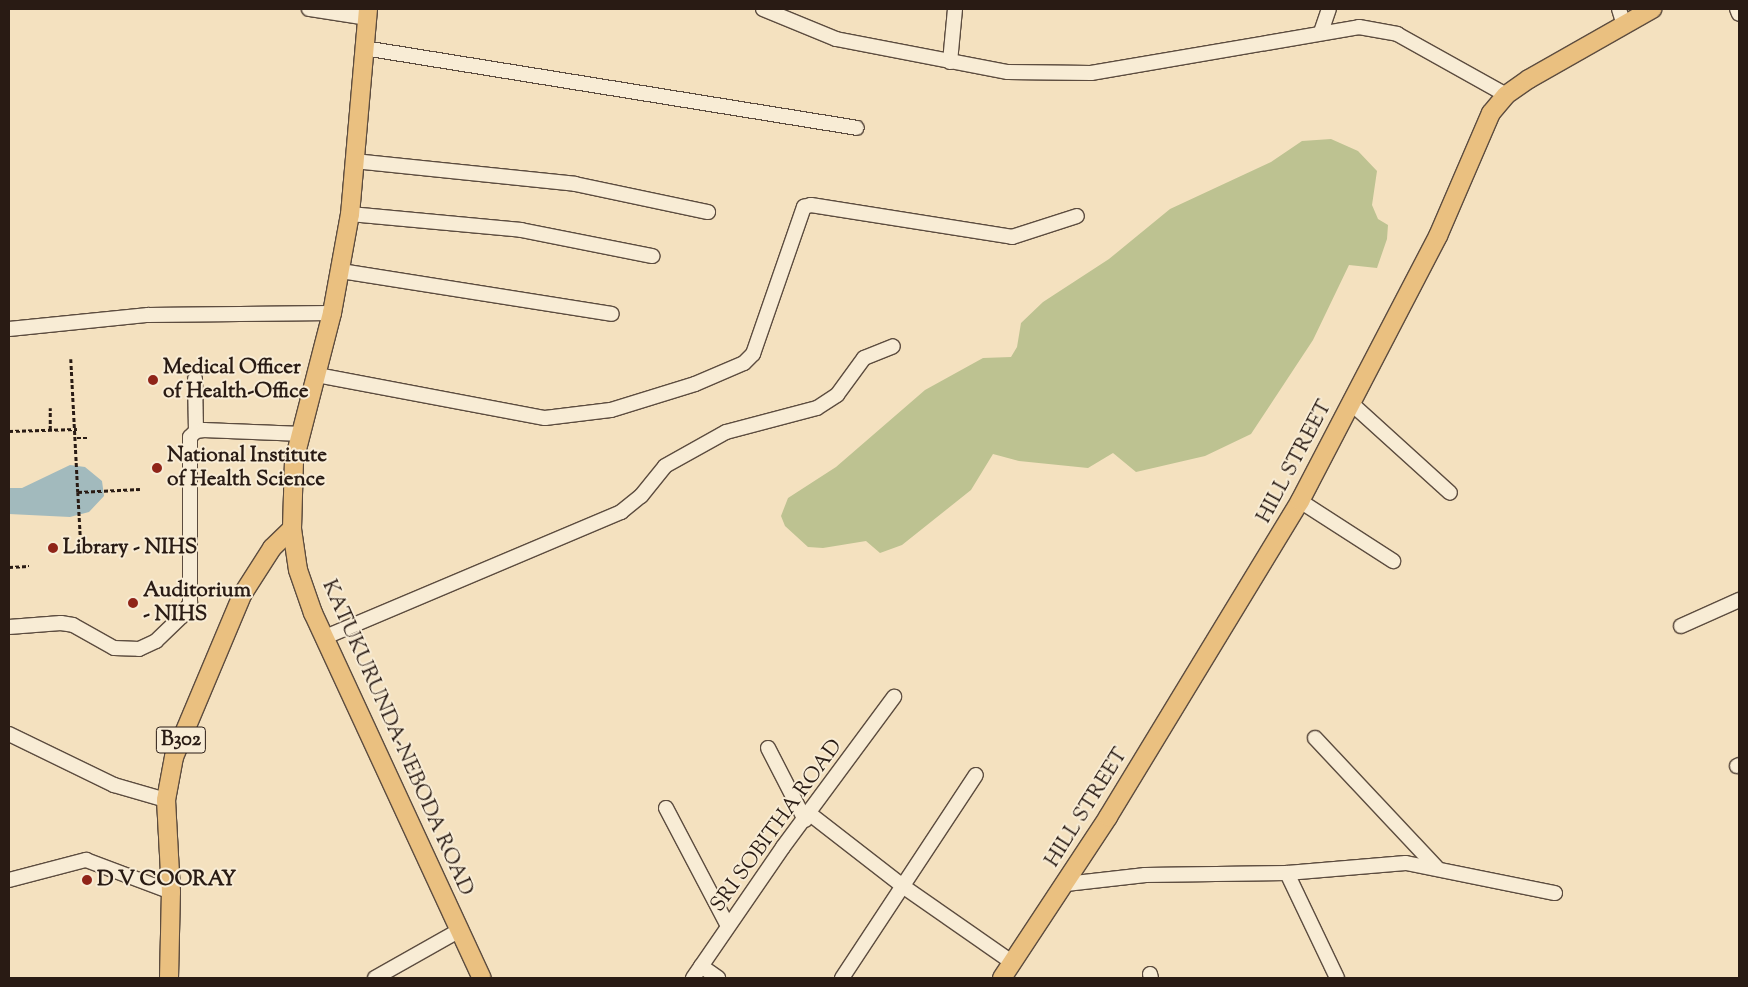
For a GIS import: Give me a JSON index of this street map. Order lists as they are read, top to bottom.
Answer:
{
  "streets": {
    "main road": ["HILL STREET", "KATUKURUNDA-NEBODA ROAD", "B302"],
    "street": ["SRI SOBITHA ROAD"]
  },
  "crossings": [
    ["KATUKURUNDA-NEBODA ROAD", "B302"]
  ],
  "places": [
    "Medical Officer of Health-Office",
    "National Institute of Health Science",
    "Library - NIHS",
    "Auditorium - NIHS",
    "D V COORAY"
  ]
}
